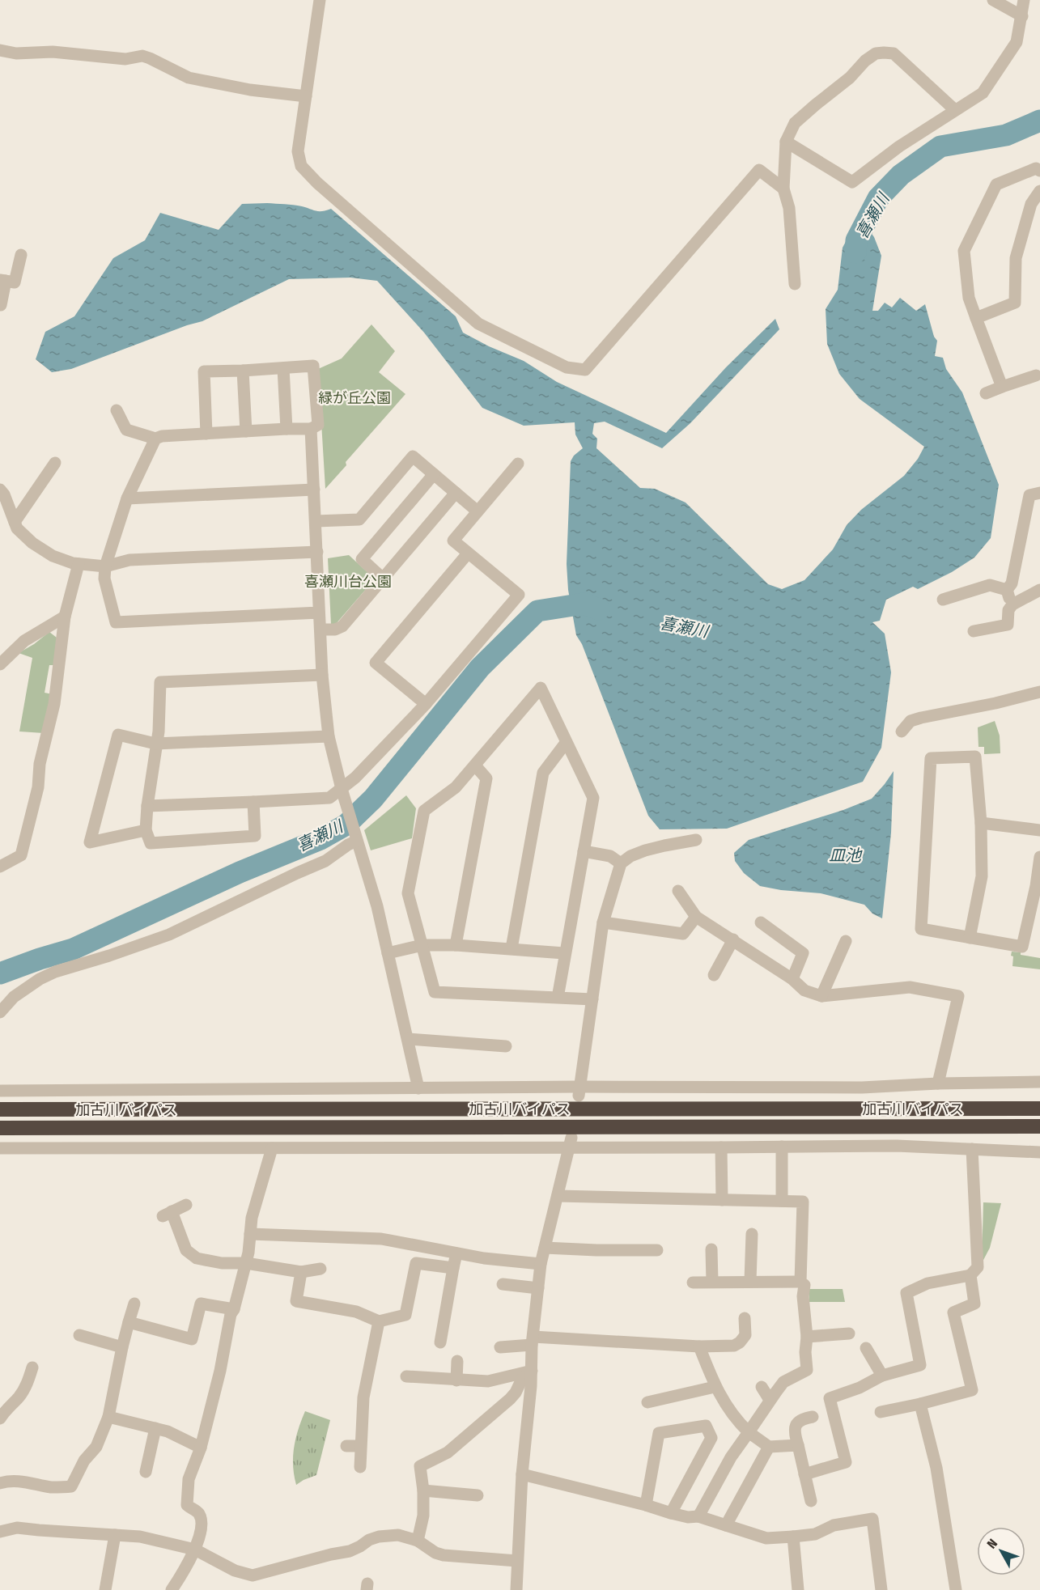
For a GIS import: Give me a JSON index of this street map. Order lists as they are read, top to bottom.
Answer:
{
  "streets": {
    "highway": ["加古川バイパス"]
  },
  "water": ["喜瀬川", "皿池"],
  "parks": ["緑が丘公園", "喜瀬川台公園"],
  "north": "top left"
}
